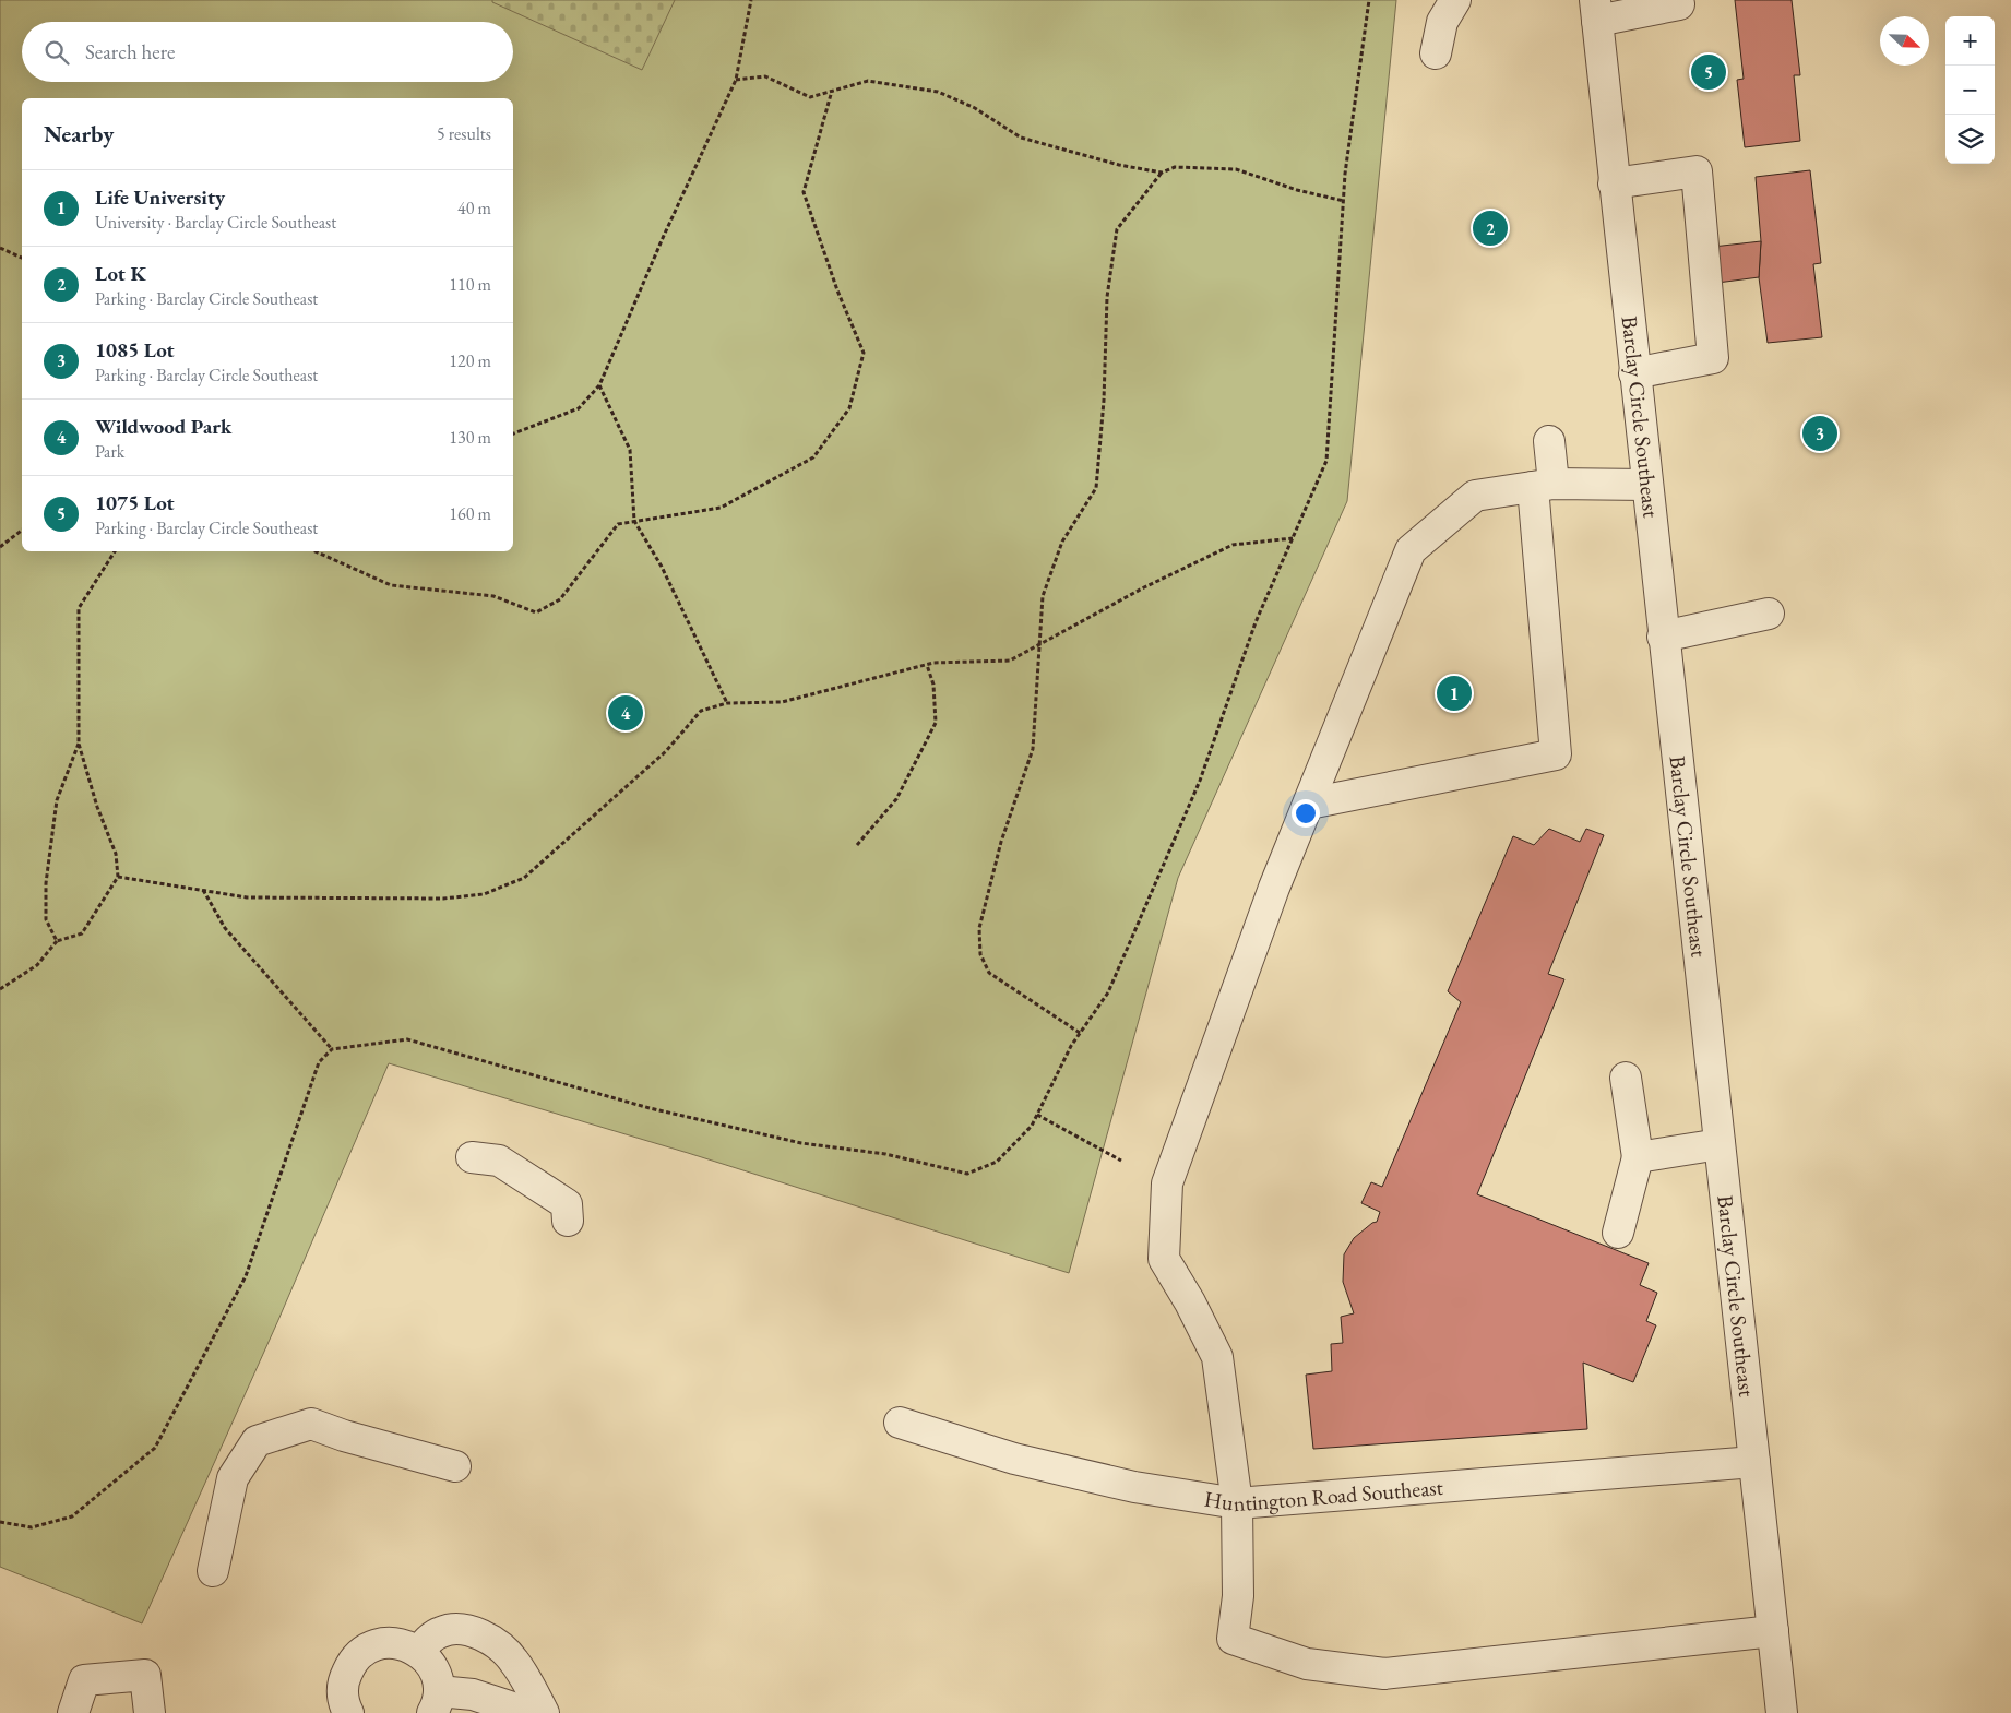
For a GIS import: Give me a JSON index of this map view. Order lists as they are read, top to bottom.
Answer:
{
  "streets": {
    "street": ["Barclay Circle Southeast", "Huntington Road Southeast"]
  },
  "crossings": [
    ["Barclay Circle Southeast", "Huntington Road Southeast"]
  ],
  "north": "bottom right",
  "page": {
    "map_buttons": ["+", "−"],
    "search": "Search here",
    "pins": [
      "5",
      "2",
      "3",
      "1",
      "4"
    ],
    "heading": ["Nearby", "5 results"],
    "list": [
      {
        "mark": "1",
        "name": "Life University",
        "note": "University · Barclay Circle Southeast",
        "value": "40 m"
      },
      {
        "mark": "2",
        "name": "Lot K",
        "note": "Parking · Barclay Circle Southeast",
        "value": "110 m"
      },
      {
        "mark": "3",
        "name": "1085 Lot",
        "note": "Parking · Barclay Circle Southeast",
        "value": "120 m"
      },
      {
        "mark": "4",
        "name": "Wildwood Park",
        "note": "Park",
        "value": "130 m"
      },
      {
        "mark": "5",
        "name": "1075 Lot",
        "note": "Parking · Barclay Circle Southeast",
        "value": "160 m"
      }
    ]
  }
}
